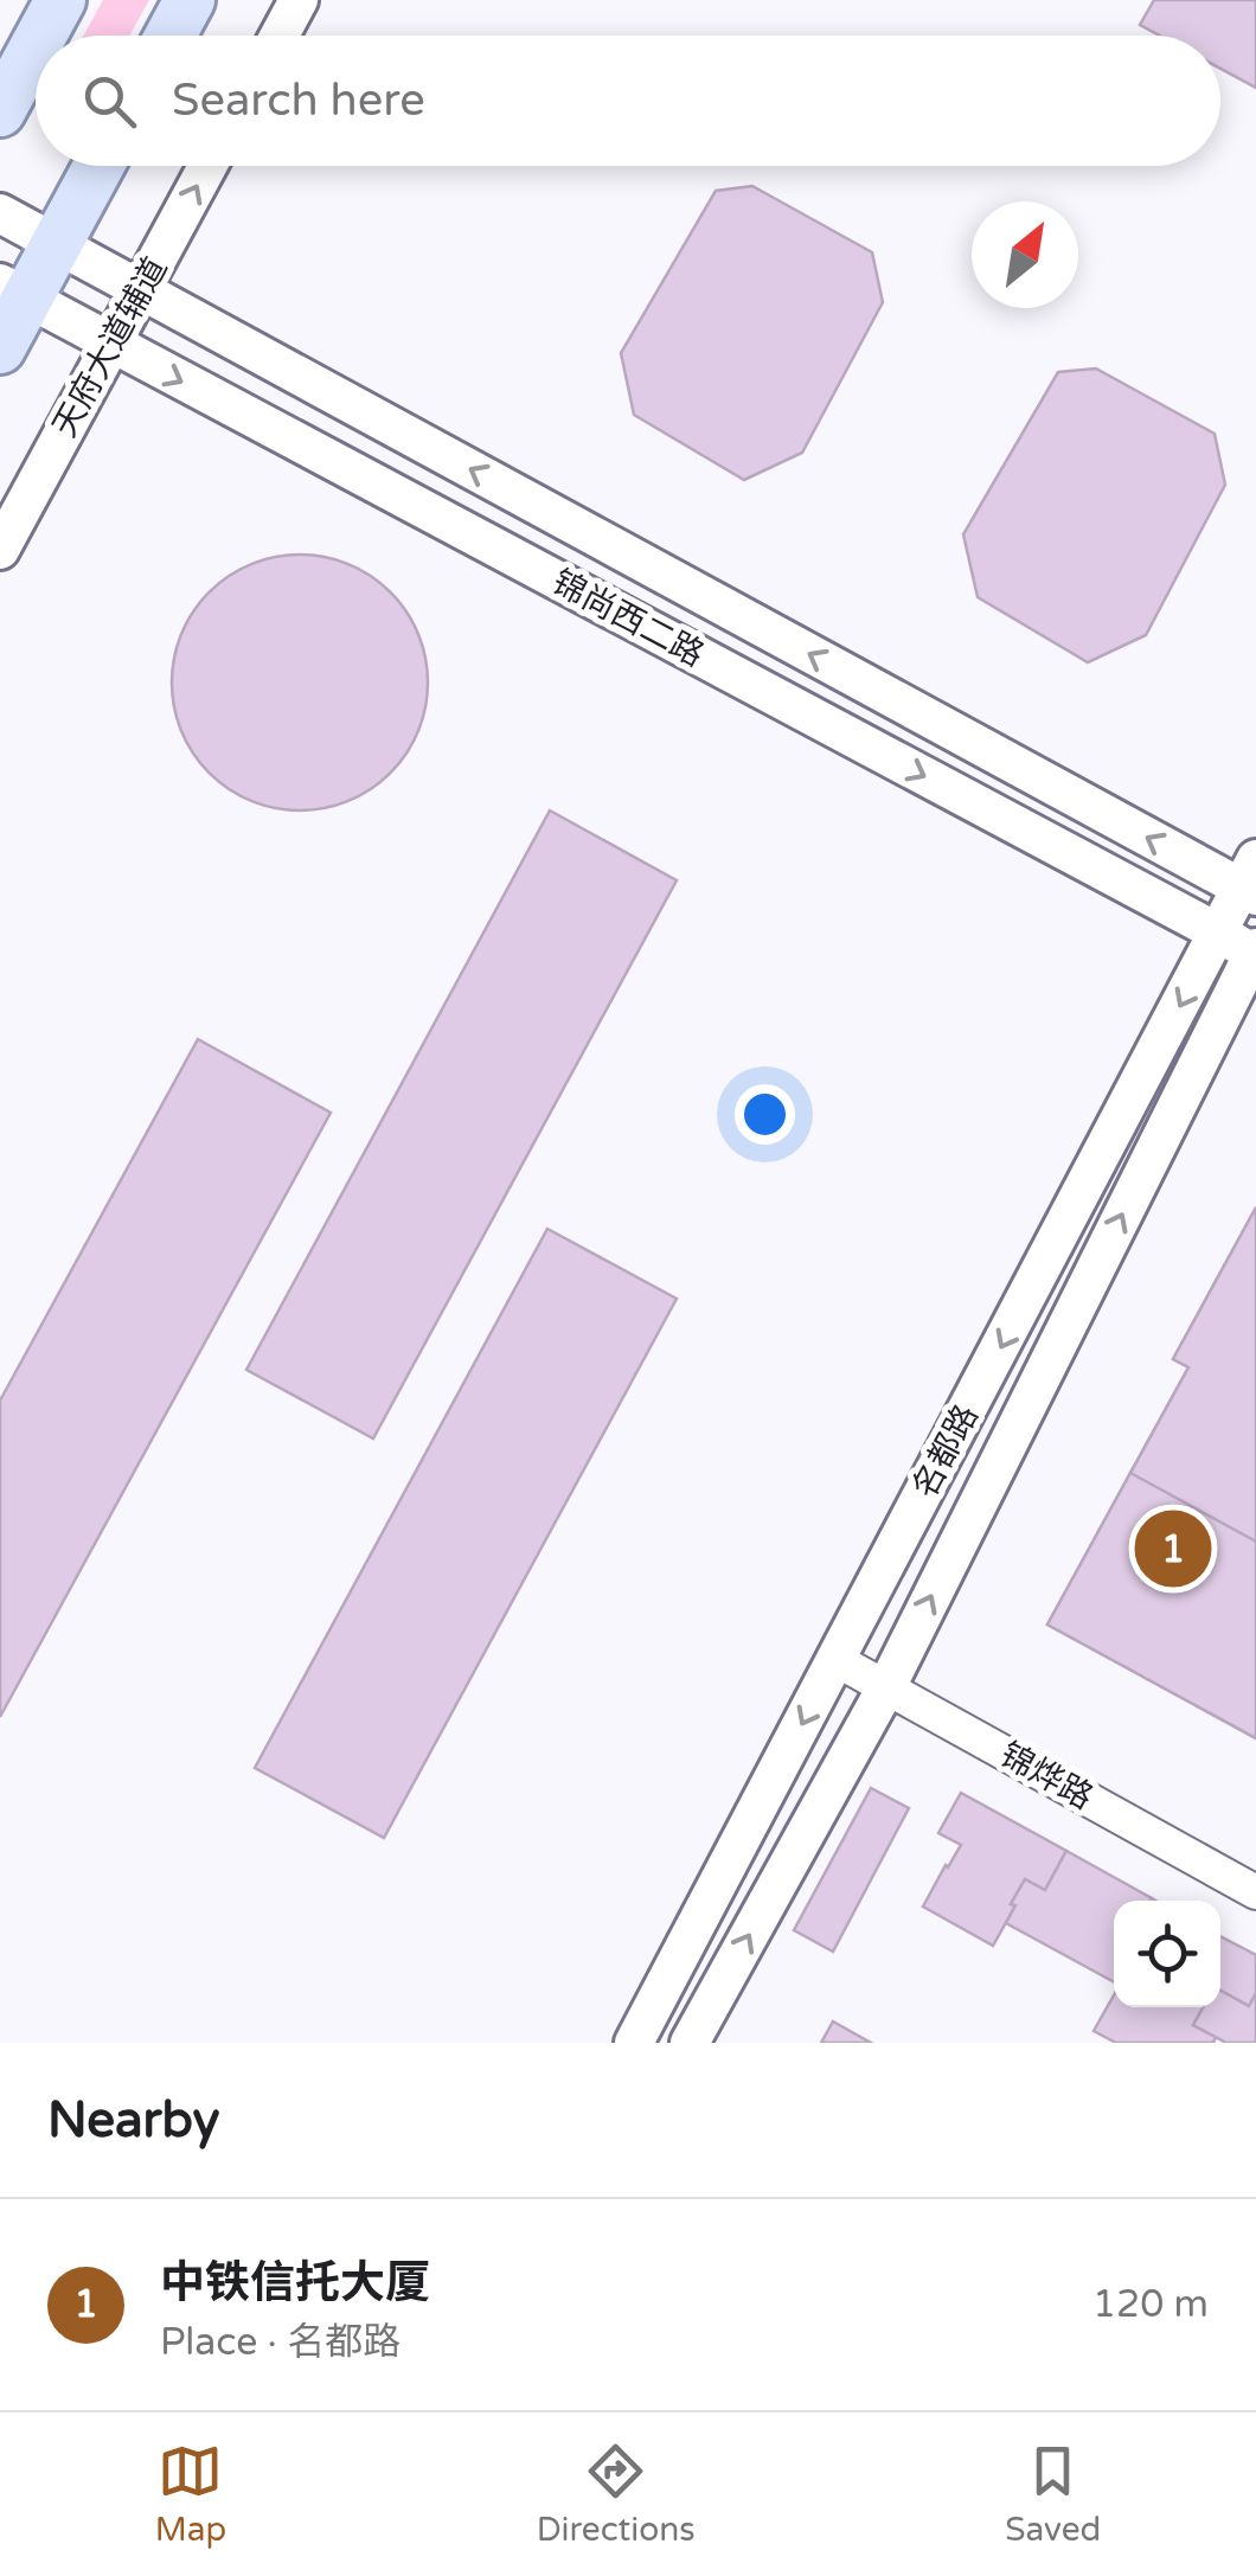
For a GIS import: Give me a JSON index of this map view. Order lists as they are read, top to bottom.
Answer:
{
  "streets": {
    "street": [
      "天府大道辅道",
      "锦尚西二路",
      "名都路",
      "锦烨路"
    ]
  },
  "crossings": [
    ["天府大道辅道", "锦尚西二路"],
    ["锦尚西二路", "名都路"],
    ["名都路", "锦烨路"]
  ],
  "north": "top right",
  "page": {
    "search": "Search here",
    "pins": "1",
    "heading": "Nearby",
    "list": [
      {
        "mark": "1",
        "name": "中铁信托大厦",
        "note": "Place · 名都路",
        "value": "120 m"
      }
    ],
    "nav": ["Map", "Directions", "Saved"]
  }
}
